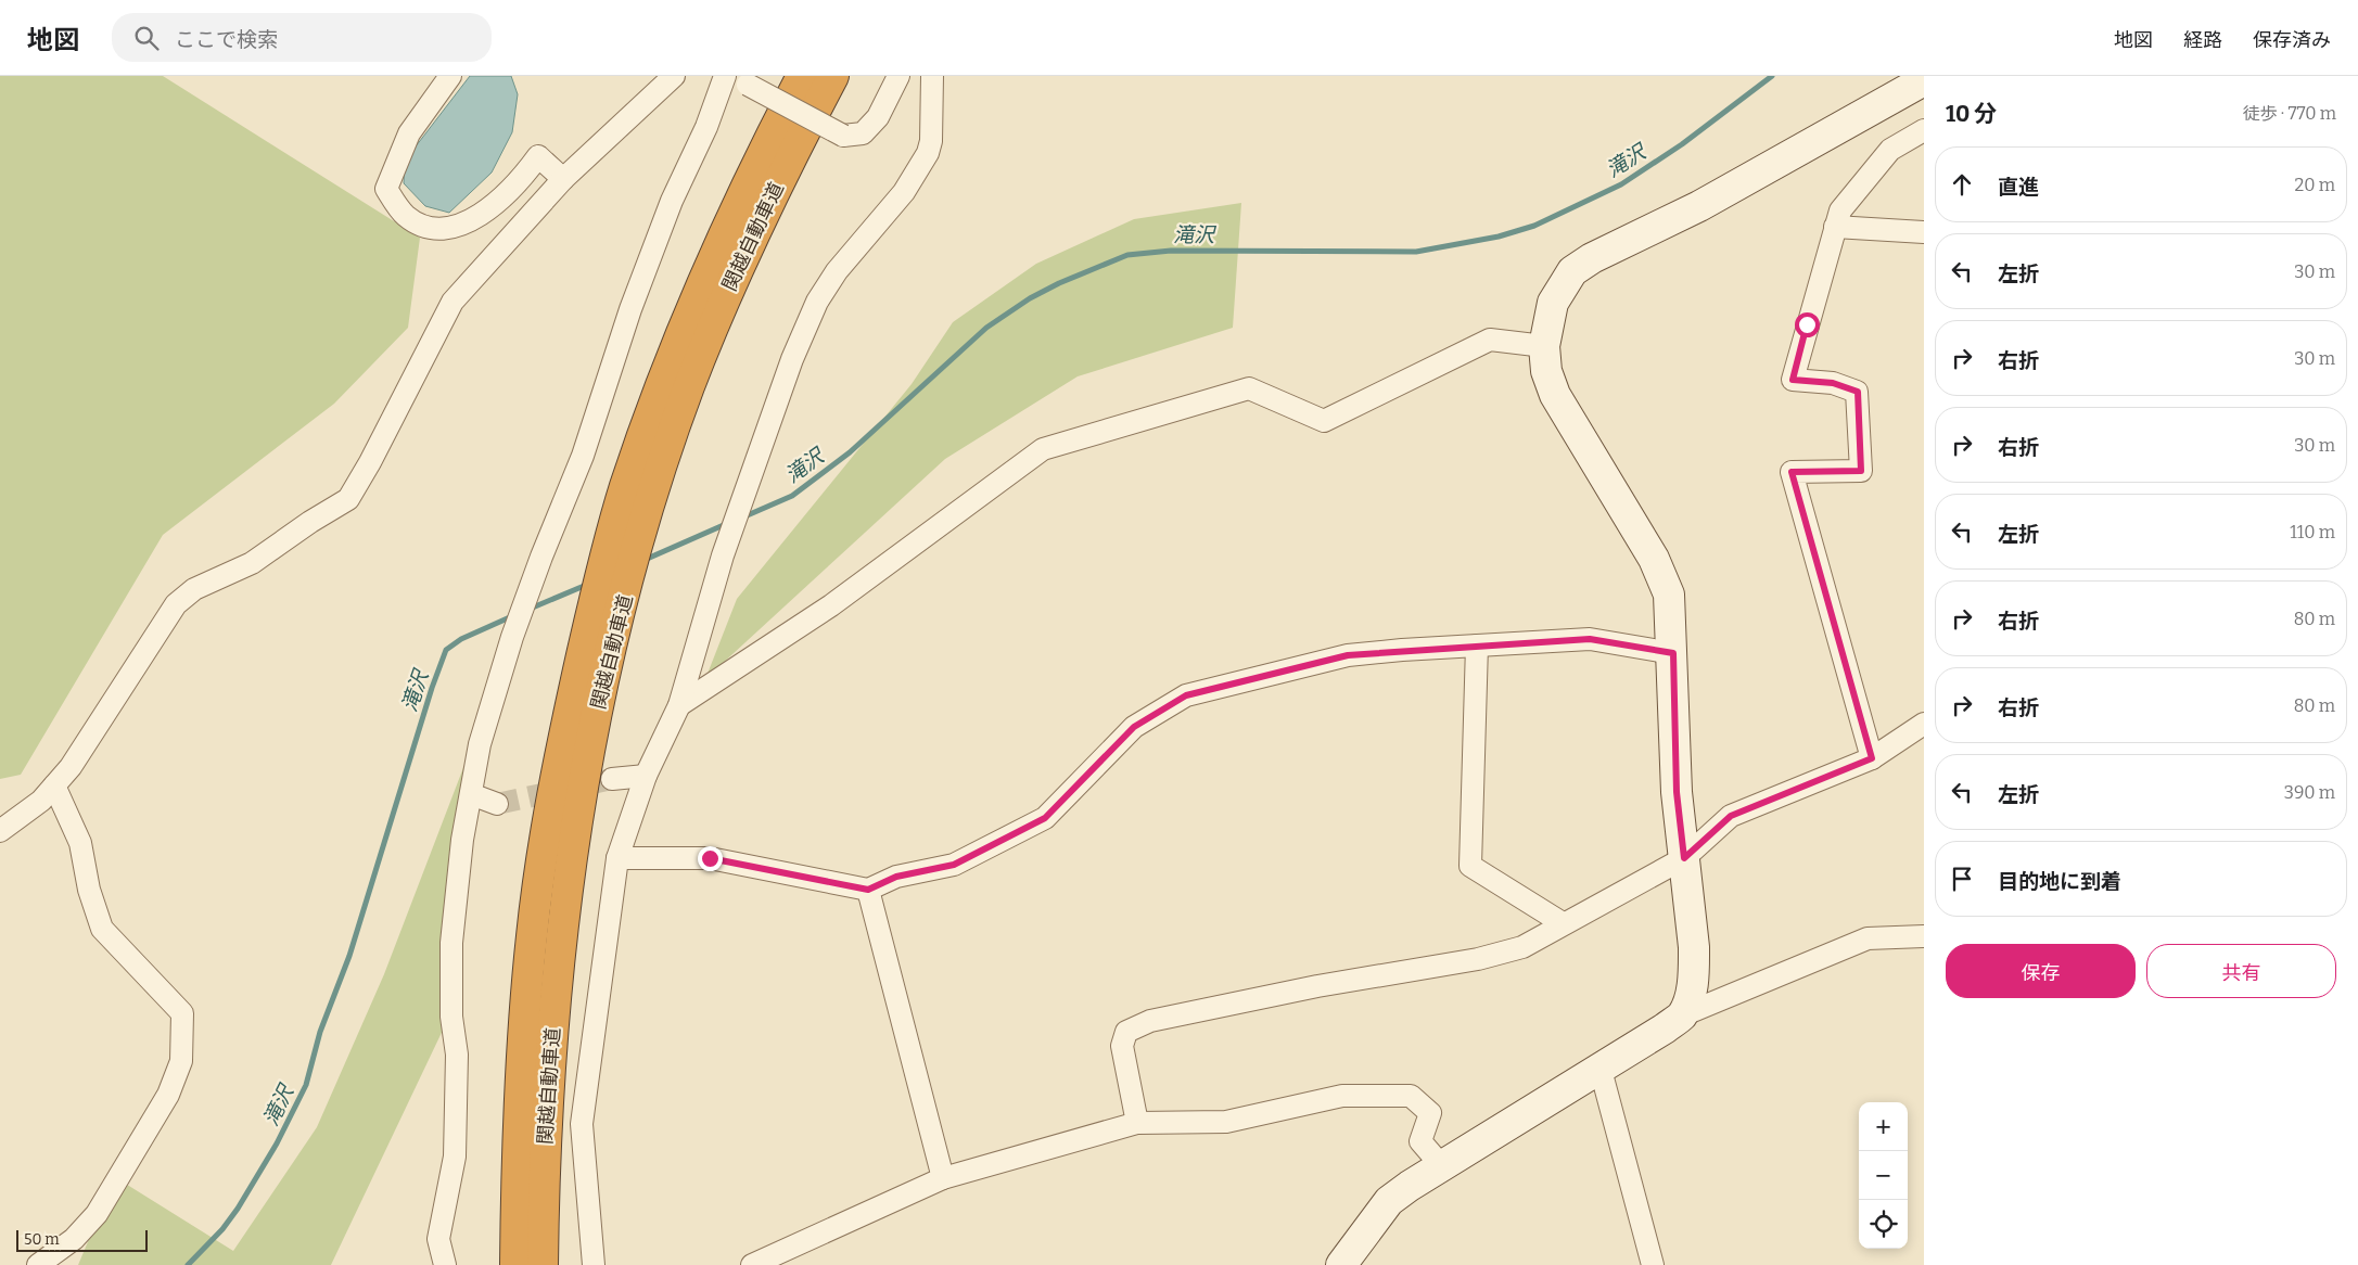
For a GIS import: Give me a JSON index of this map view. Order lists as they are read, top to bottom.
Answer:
{
  "streets": {
    "highway": ["関越自動車道"]
  },
  "water": ["滝沢"],
  "scale_bar": "50 m",
  "page": {
    "header": "地図",
    "search": "ここで検索",
    "nav": ["地図", "経路", "保存済み"],
    "heading": ["10 分", "徒歩 · 770 m"],
    "list": [
      ["直進", "20 m"],
      ["左折", "30 m"],
      ["右折", "30 m"],
      ["右折", "30 m"],
      ["左折", "110 m"],
      ["右折", "80 m"],
      ["右折", "80 m"],
      ["左折", "390 m"],
      "目的地に到着"
    ],
    "buttons": ["保存", "共有"],
    "map_buttons": ["+", "−"],
    "scale": "50 m"
  }
}
